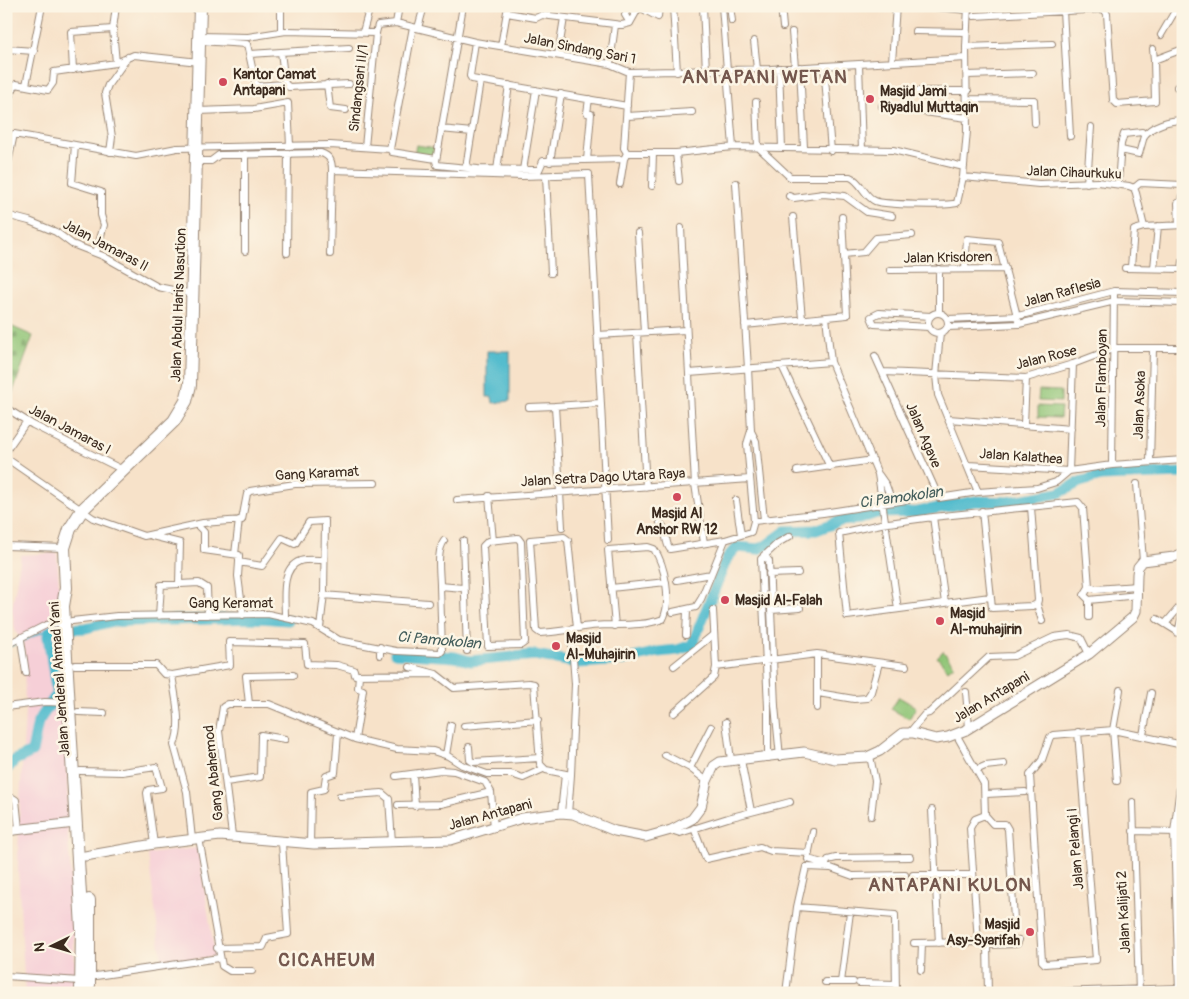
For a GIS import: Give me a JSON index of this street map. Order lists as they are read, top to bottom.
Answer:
{
  "streets": {
    "highway": ["Jalan Abdul Haris Nasution", "Jalan Jenderal Ahmad Yani"],
    "street": [
      "Jalan Sindang Sari 1",
      "Sindangsari II/1",
      "Jalan Cihaurkuku",
      "Jalan Jamaras II",
      "Jalan Krisdoren",
      "Jalan Raflesia",
      "Jalan Rose",
      "Jalan Flamboyan",
      "Jalan Asoka",
      "Jalan Jamaras I",
      "Jalan Agave",
      "Jalan Kalathea",
      "Gang Karamat",
      "Jalan Setra Dago Utara Raya",
      "Gang Keramat",
      "Jalan Antapani",
      "Gang Abahemod",
      "Jalan Pelangi I",
      "Jalan Kalijati 2"
    ]
  },
  "crossings": [
    ["Jalan Jamaras II", "Jalan Abdul Haris Nasution"],
    ["Jalan Raflesia", "Jalan Flamboyan"],
    ["Jalan Abdul Haris Nasution", "Jalan Jamaras I"],
    ["Jalan Abdul Haris Nasution", "Jalan Jenderal Ahmad Yani"],
    ["Jalan Rose", "Jalan Flamboyan"],
    ["Jalan Rose", "Jalan Asoka"],
    ["Jalan Rose", "Jalan Agave"],
    ["Jalan Agave", "Jalan Kalathea"],
    ["Gang Keramat", "Jalan Jenderal Ahmad Yani"],
    ["Jalan Jenderal Ahmad Yani", "Jalan Antapani"],
    ["Jalan Antapani", "Gang Abahemod"]
  ],
  "districts": ["ANTAPANI WETAN", "ANTAPANI KULON", "CICAHEUM"],
  "water": ["Ci Pamokolan"],
  "places": [
    "Kantor Camat Antapani",
    "Masjid Jami Riyadlul Muttaqin",
    "Masjid Al Anshor RW 12",
    "Masjid Al-Falah",
    "Masjid Al-muhajirin",
    "Masjid Al-Muhajirin",
    "Masjid Asy-Syarifah"
  ],
  "north": "left"
}
